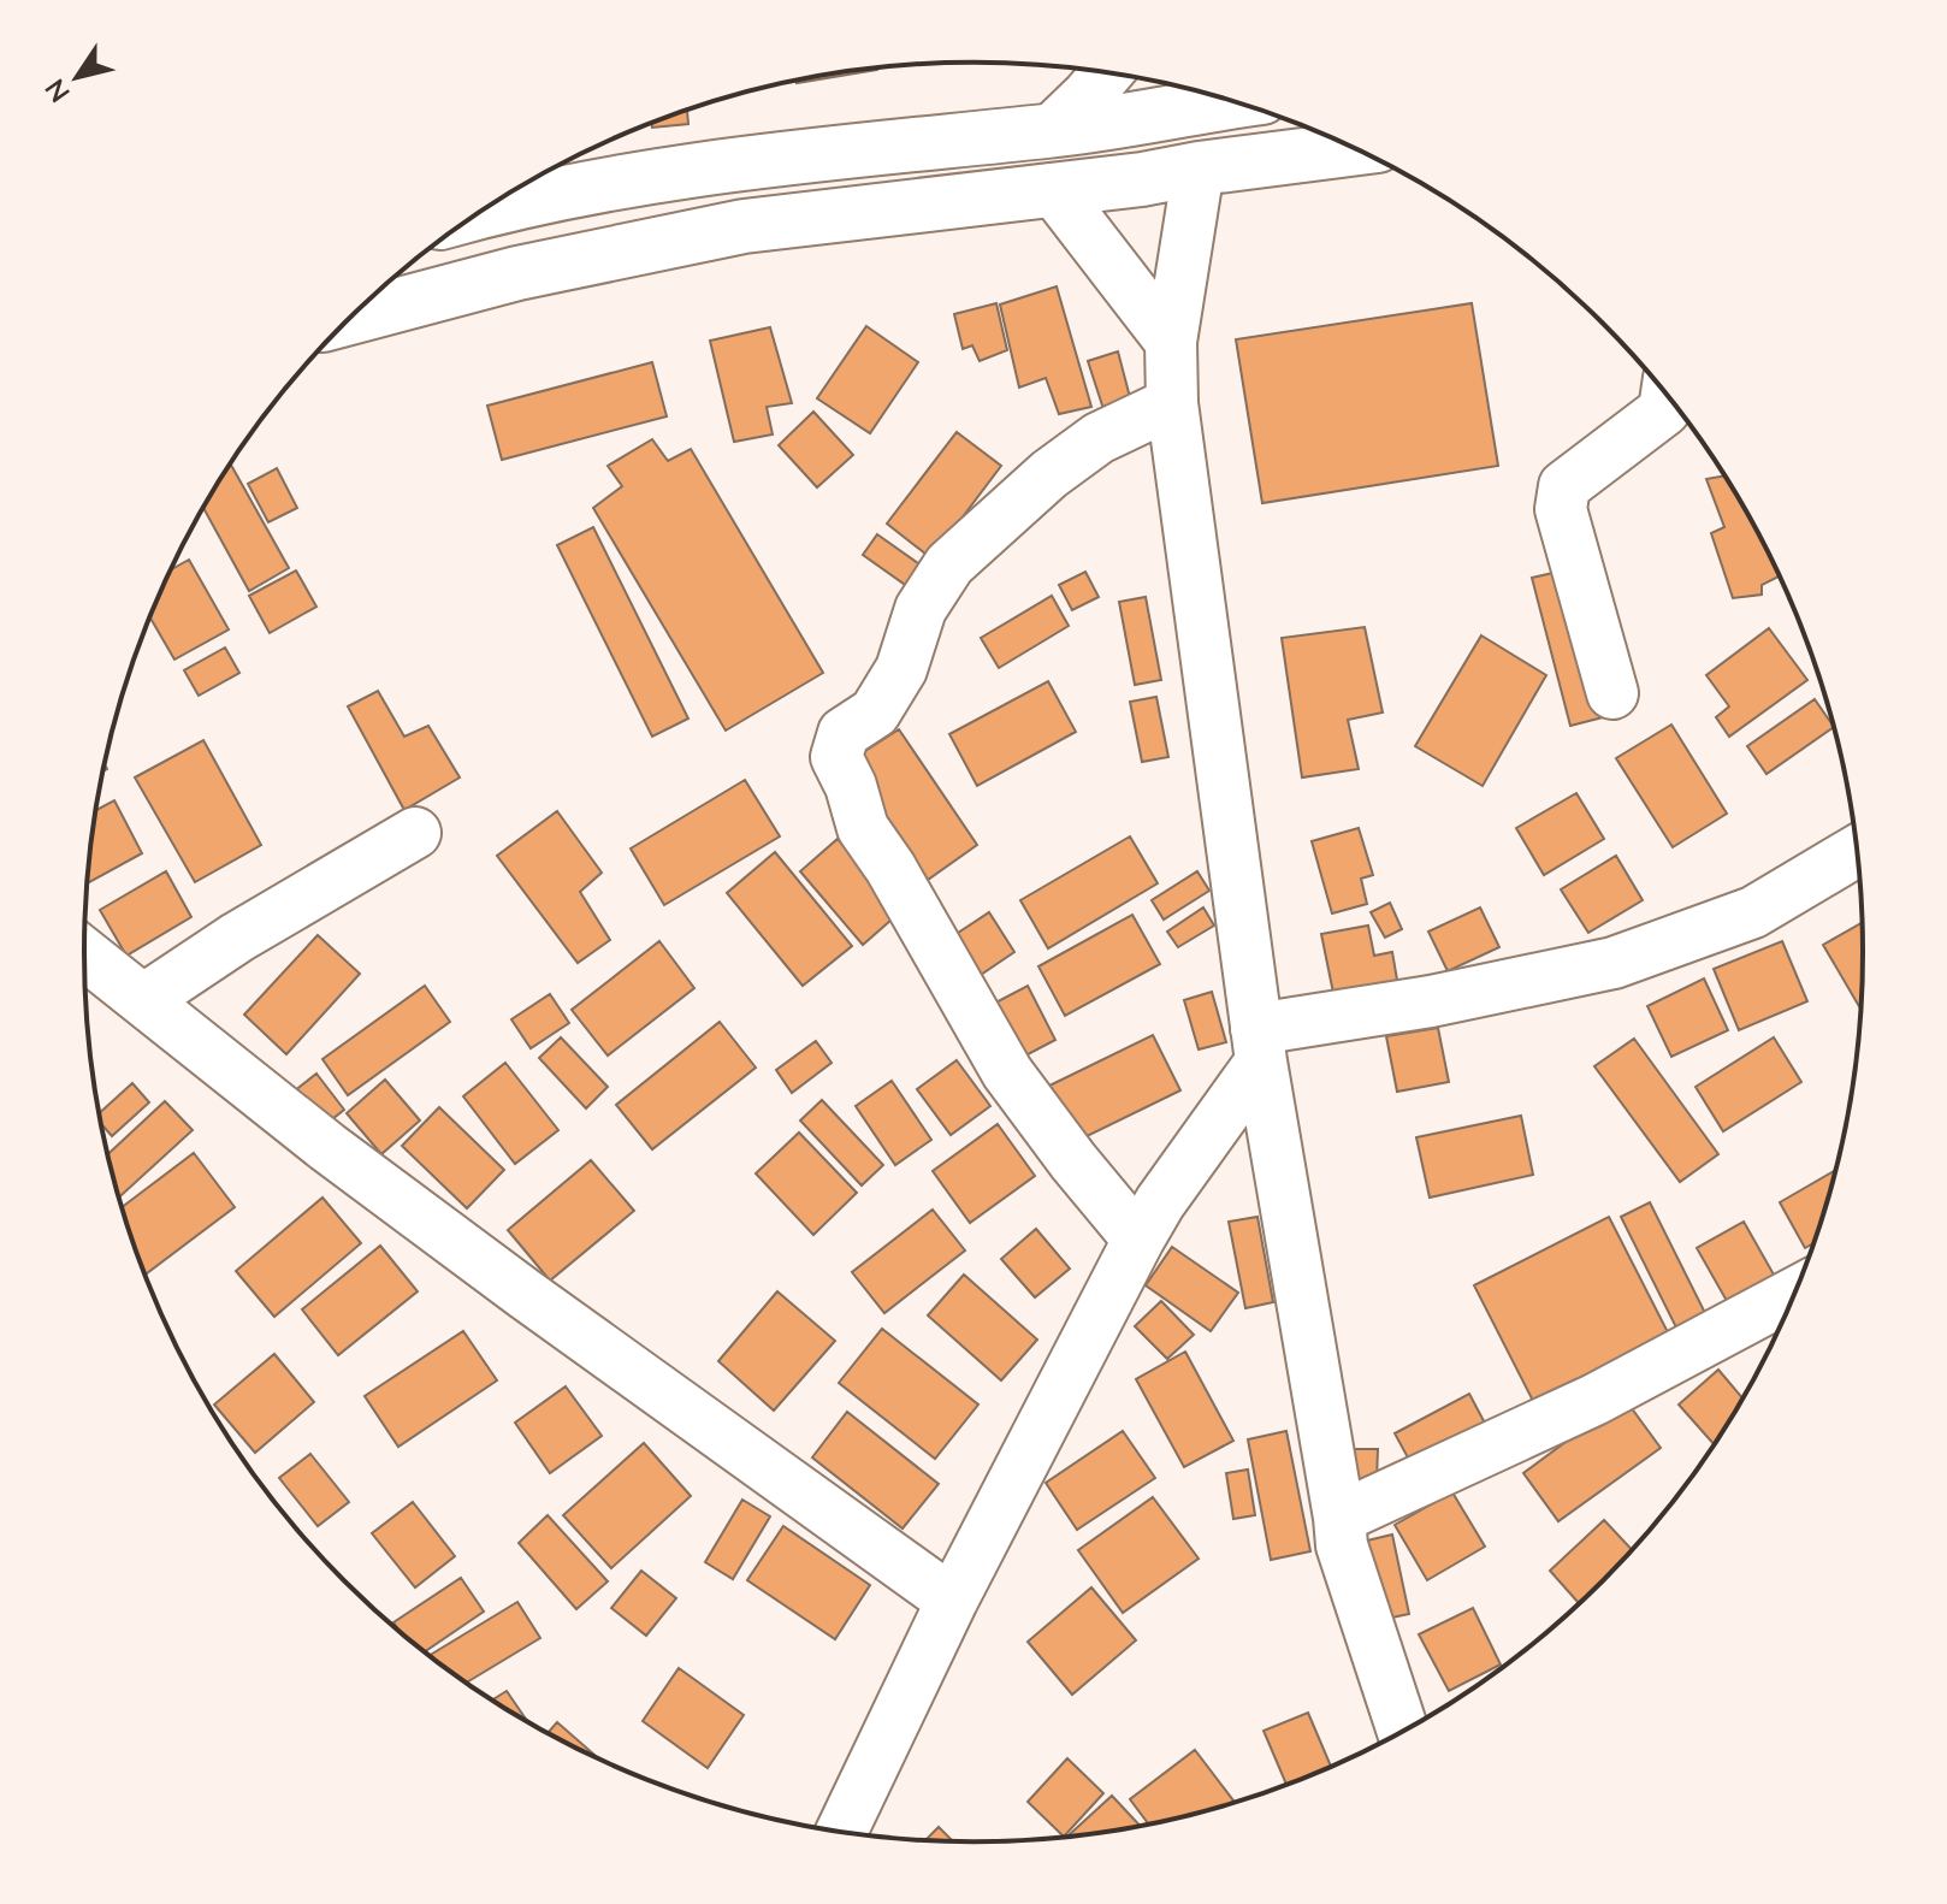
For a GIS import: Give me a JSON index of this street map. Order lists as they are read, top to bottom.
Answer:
{
  "north": "bottom left"
}
